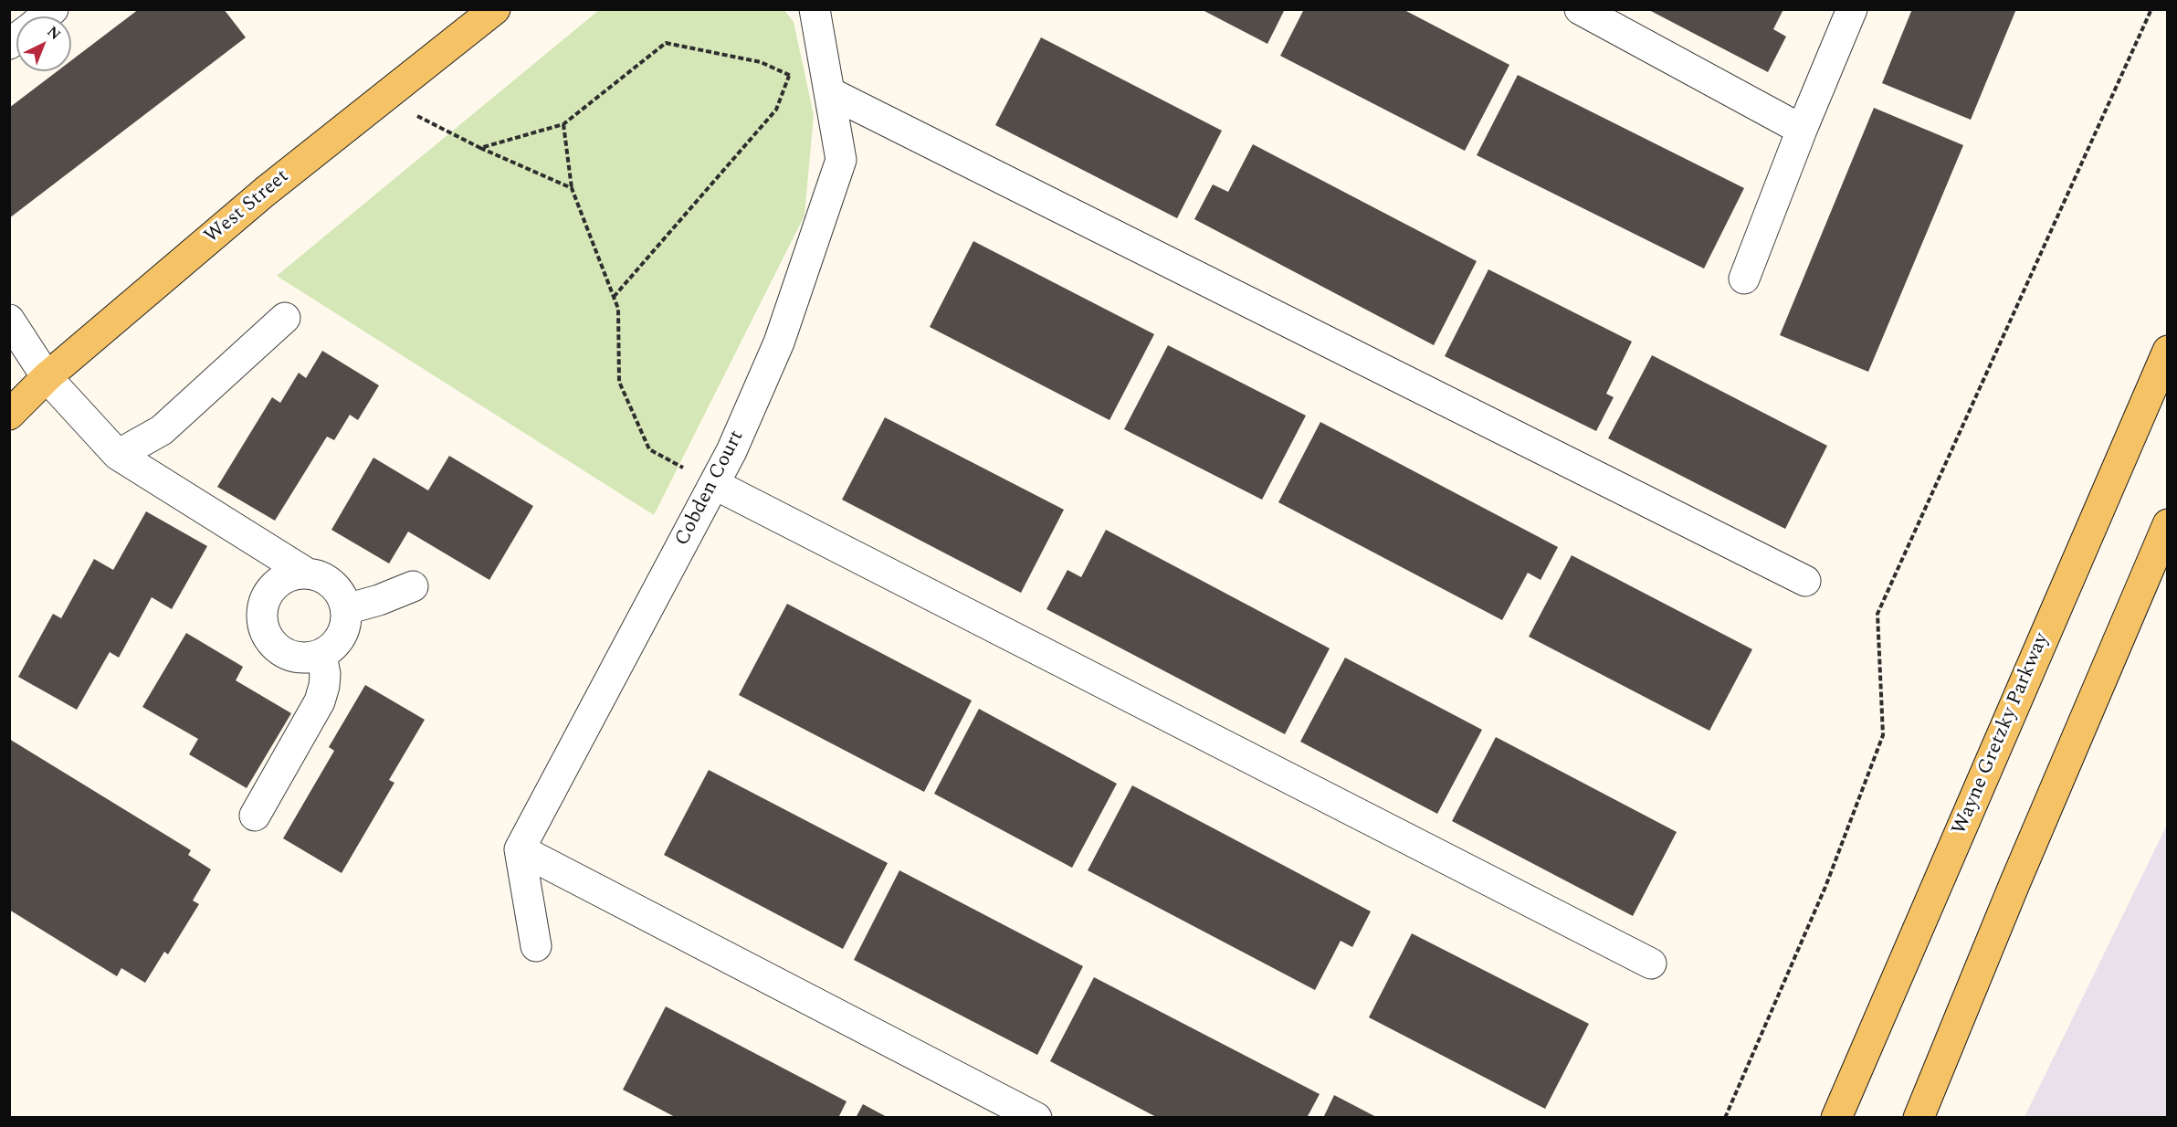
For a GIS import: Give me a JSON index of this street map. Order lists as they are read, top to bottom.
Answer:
{
  "streets": {
    "main road": ["West Street", "Wayne Gretzky Parkway"],
    "street": ["Cobden Court"]
  },
  "north": "top right"
}
